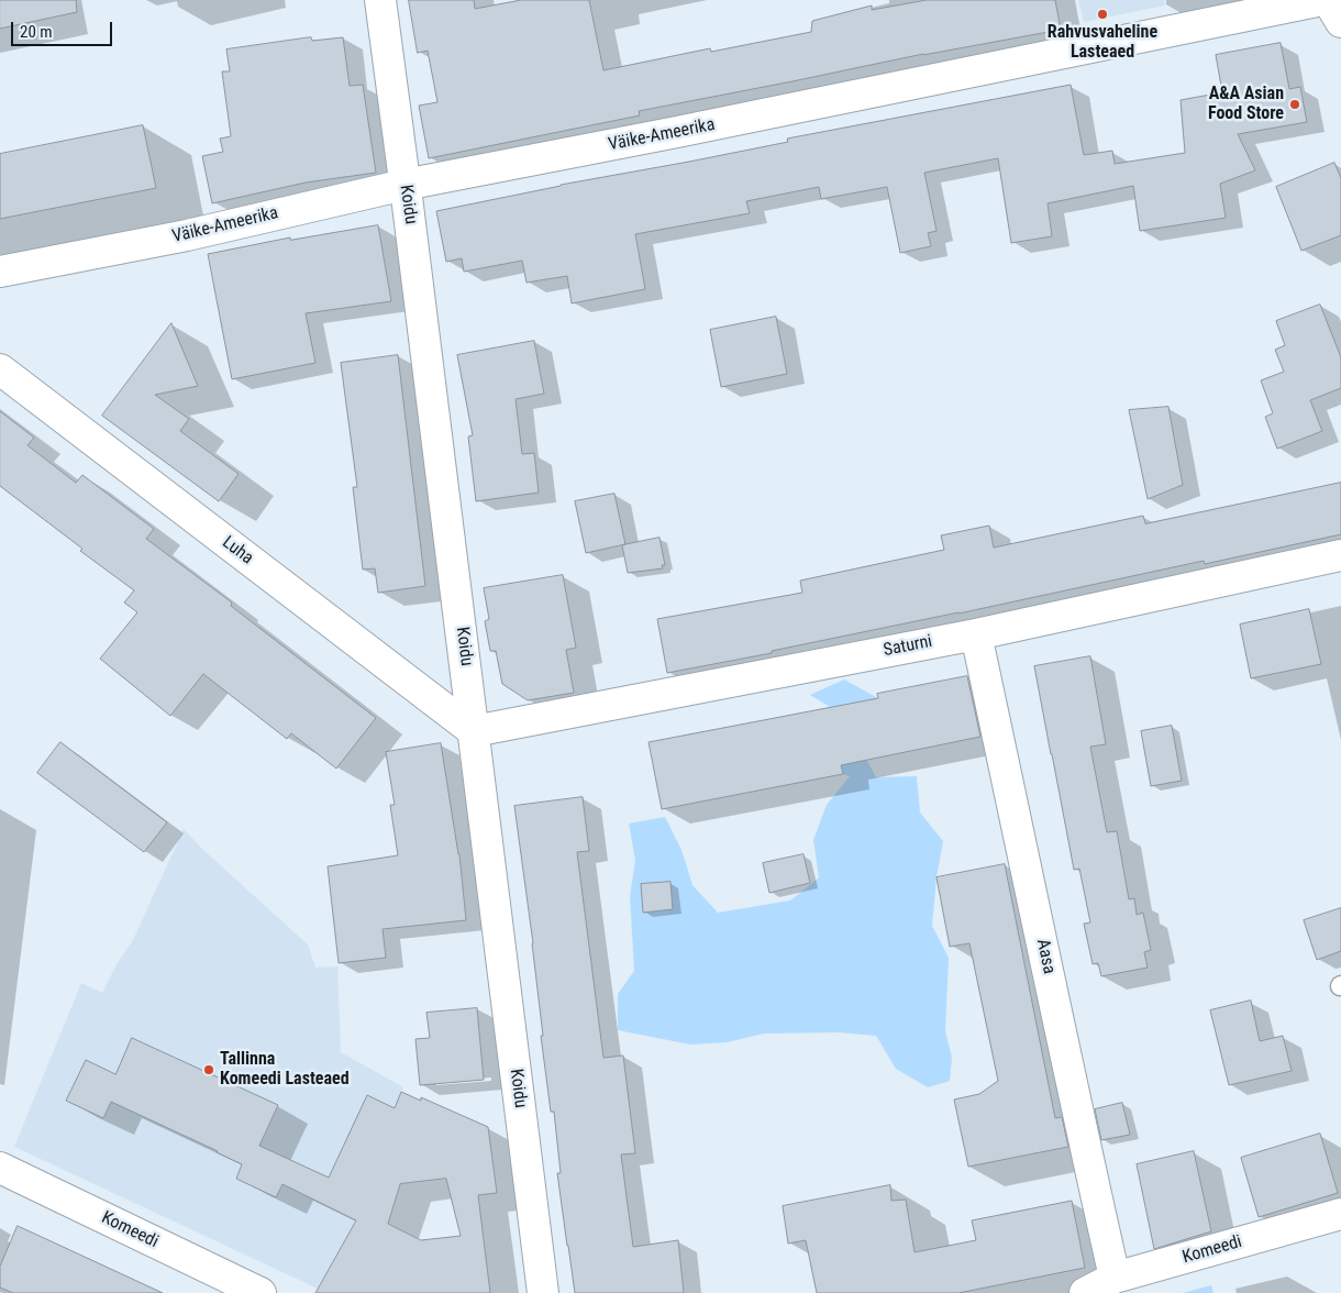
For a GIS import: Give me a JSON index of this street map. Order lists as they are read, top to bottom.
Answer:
{
  "streets": {
    "street": [
      "Väike-Ameerika",
      "Koidu",
      "Luha",
      "Saturni",
      "Aasa",
      "Komeedi"
    ]
  },
  "crossings": [
    ["Väike-Ameerika", "Koidu"],
    ["Koidu", "Luha"],
    ["Koidu", "Saturni"],
    ["Luha", "Saturni"],
    ["Saturni", "Aasa"],
    ["Aasa", "Komeedi"]
  ],
  "places": ["Rahvusvaheline Lasteaed", "A&A Asian Food Store", "Tallinna Komeedi Lasteaed"],
  "scale_bar": "20 m"
}
